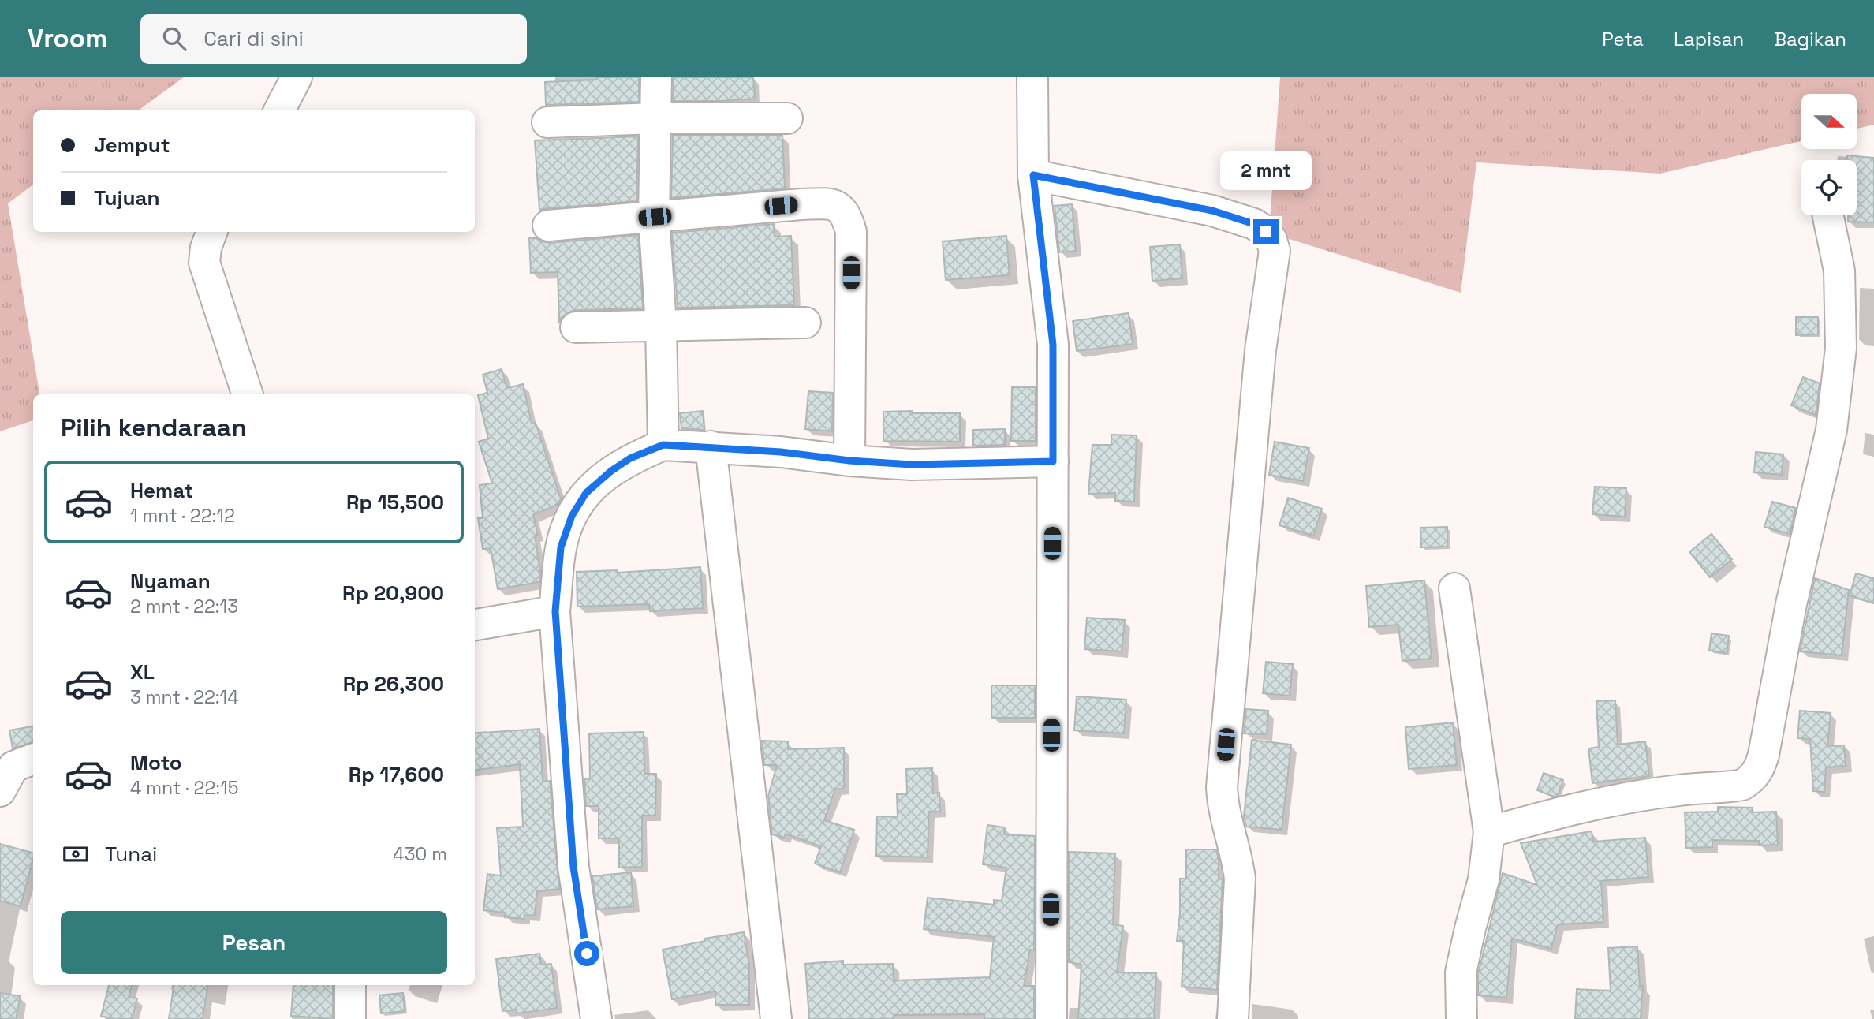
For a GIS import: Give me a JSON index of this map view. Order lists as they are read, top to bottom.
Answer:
{
  "north": "right",
  "page": {
    "header": "Vroom",
    "search": "Cari di sini",
    "nav": ["Peta", "Lapisan", "Bagikan"],
    "banner": ["Jemput", "Tujuan"],
    "bubble": "2 mnt",
    "heading": "Pilih kendaraan",
    "list": [
      {
        "name": "Hemat",
        "note": "1 mnt · 22:12",
        "value": "Rp 15,500"
      },
      {
        "name": "Nyaman",
        "note": "2 mnt · 22:13",
        "value": "Rp 20,900"
      },
      {
        "name": "XL",
        "note": "3 mnt · 22:14",
        "value": "Rp 26,300"
      },
      {
        "name": "Moto",
        "note": "4 mnt · 22:15",
        "value": "Rp 17,600"
      }
    ],
    "pay": ["Tunai", "430 m"],
    "buttons": "Pesan"
  }
}
